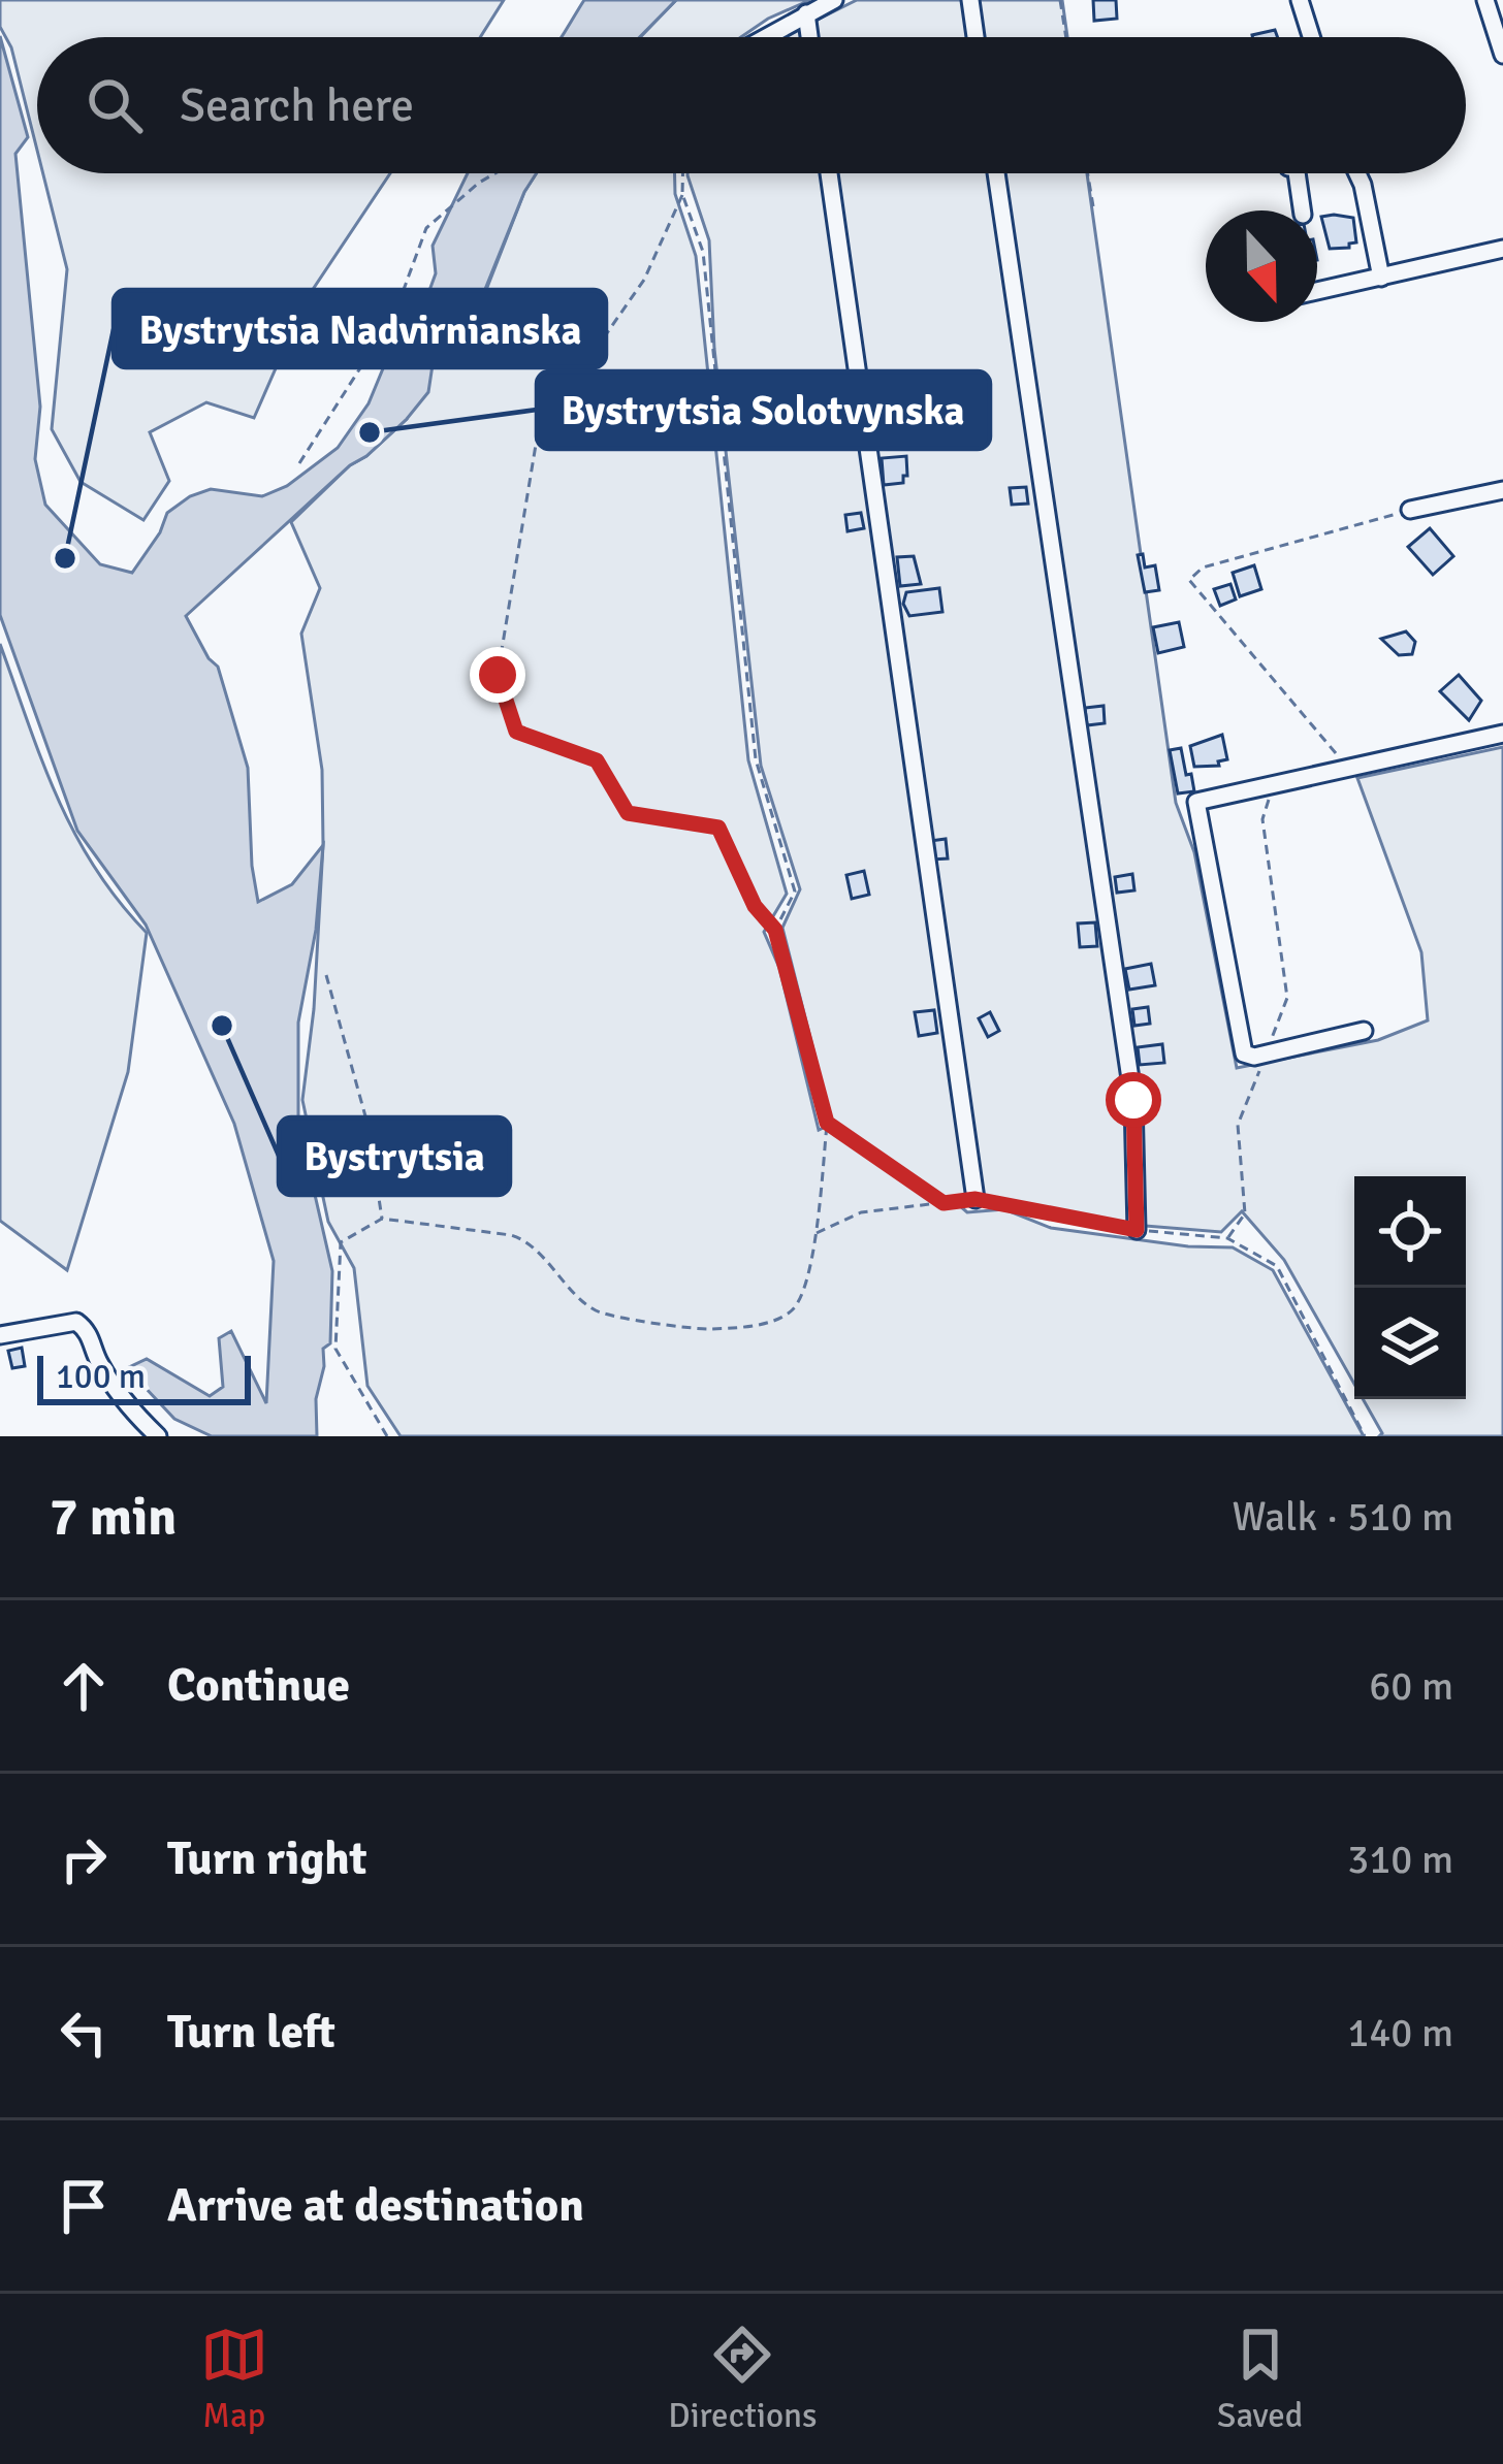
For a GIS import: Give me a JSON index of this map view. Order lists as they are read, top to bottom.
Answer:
{
  "places": ["Bystrytsia Solotvynska", "Bystrytsia Nadvirnianska", "Bystrytsia"],
  "scale_bar": "100 m",
  "north": "bottom",
  "page": {
    "search": "Search here",
    "scale": "100 m",
    "heading": ["7 min", "Walk · 510 m"],
    "list": [
      ["Continue", "60 m"],
      ["Turn right", "310 m"],
      ["Turn left", "140 m"],
      "Arrive at destination"
    ],
    "nav": ["Map", "Directions", "Saved"]
  }
}
